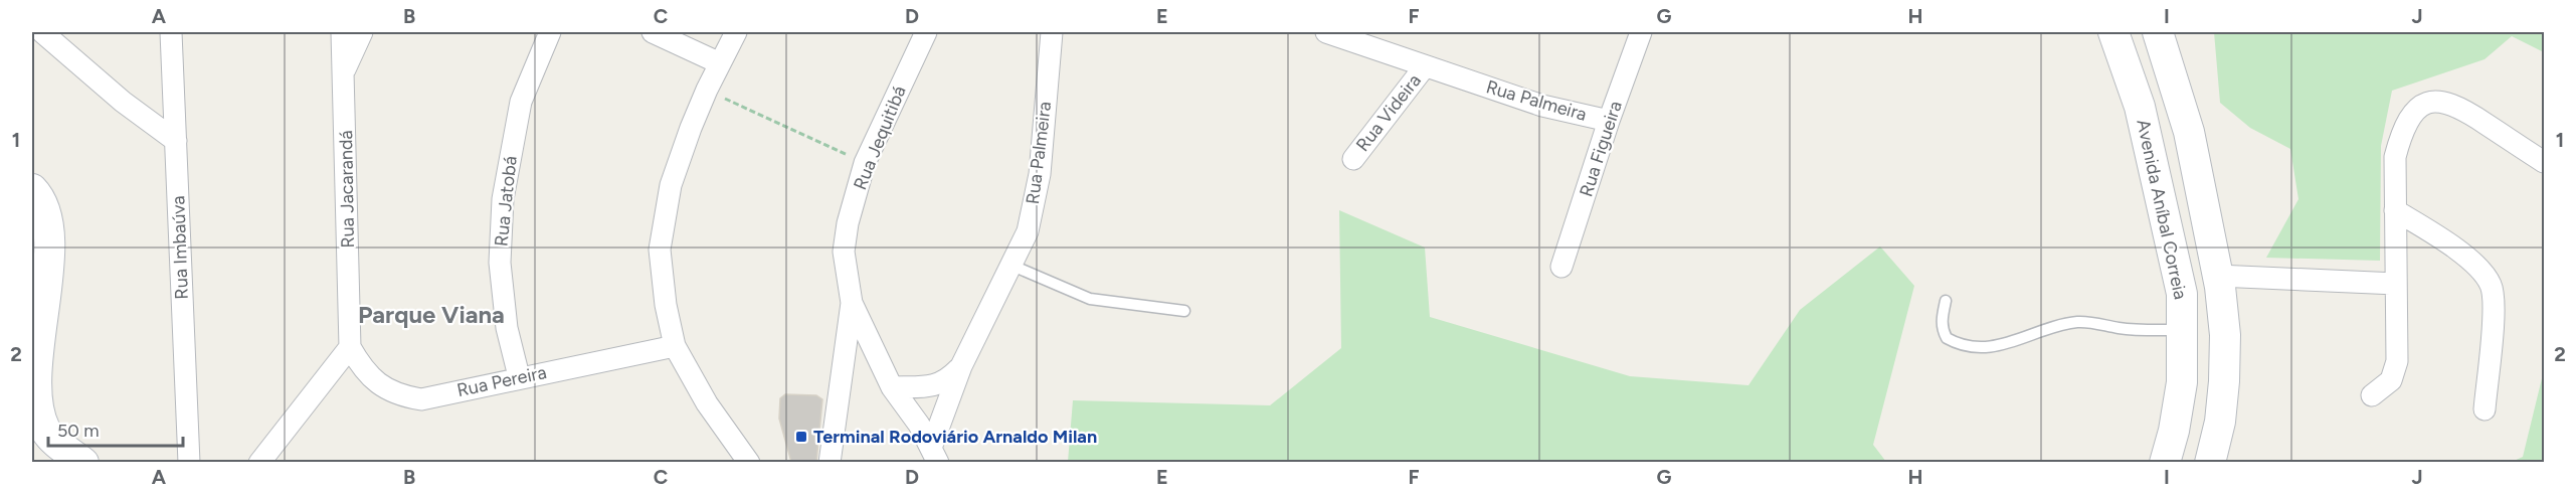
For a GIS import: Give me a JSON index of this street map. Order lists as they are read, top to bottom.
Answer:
{
  "streets": {
    "main road": ["Avenida Aníbal Correia"],
    "street": [
      "Rua Palmeira",
      "Rua Videira",
      "Rua Jequitibá",
      "Rua Figueira",
      "Rua Jacarandá",
      "Rua Jatobá",
      "Rua Imbaúva",
      "Rua Pereira"
    ]
  },
  "crossings": [
    ["Rua Palmeira", "Rua Videira"],
    ["Rua Palmeira", "Rua Figueira"],
    ["Rua Jacarandá", "Rua Pereira"],
    ["Rua Jatobá", "Rua Pereira"]
  ],
  "districts": ["Parque Viana"],
  "places": {
    "transit": ["Terminal Rodoviário Arnaldo Milan"]
  },
  "scale_bar": "50 m",
  "grid": {
    "columns": [
      "A",
      "B",
      "C",
      "D",
      "E",
      "F",
      "G",
      "H",
      "I",
      "J"
    ],
    "rows": ["1", "2"]
  }
}
